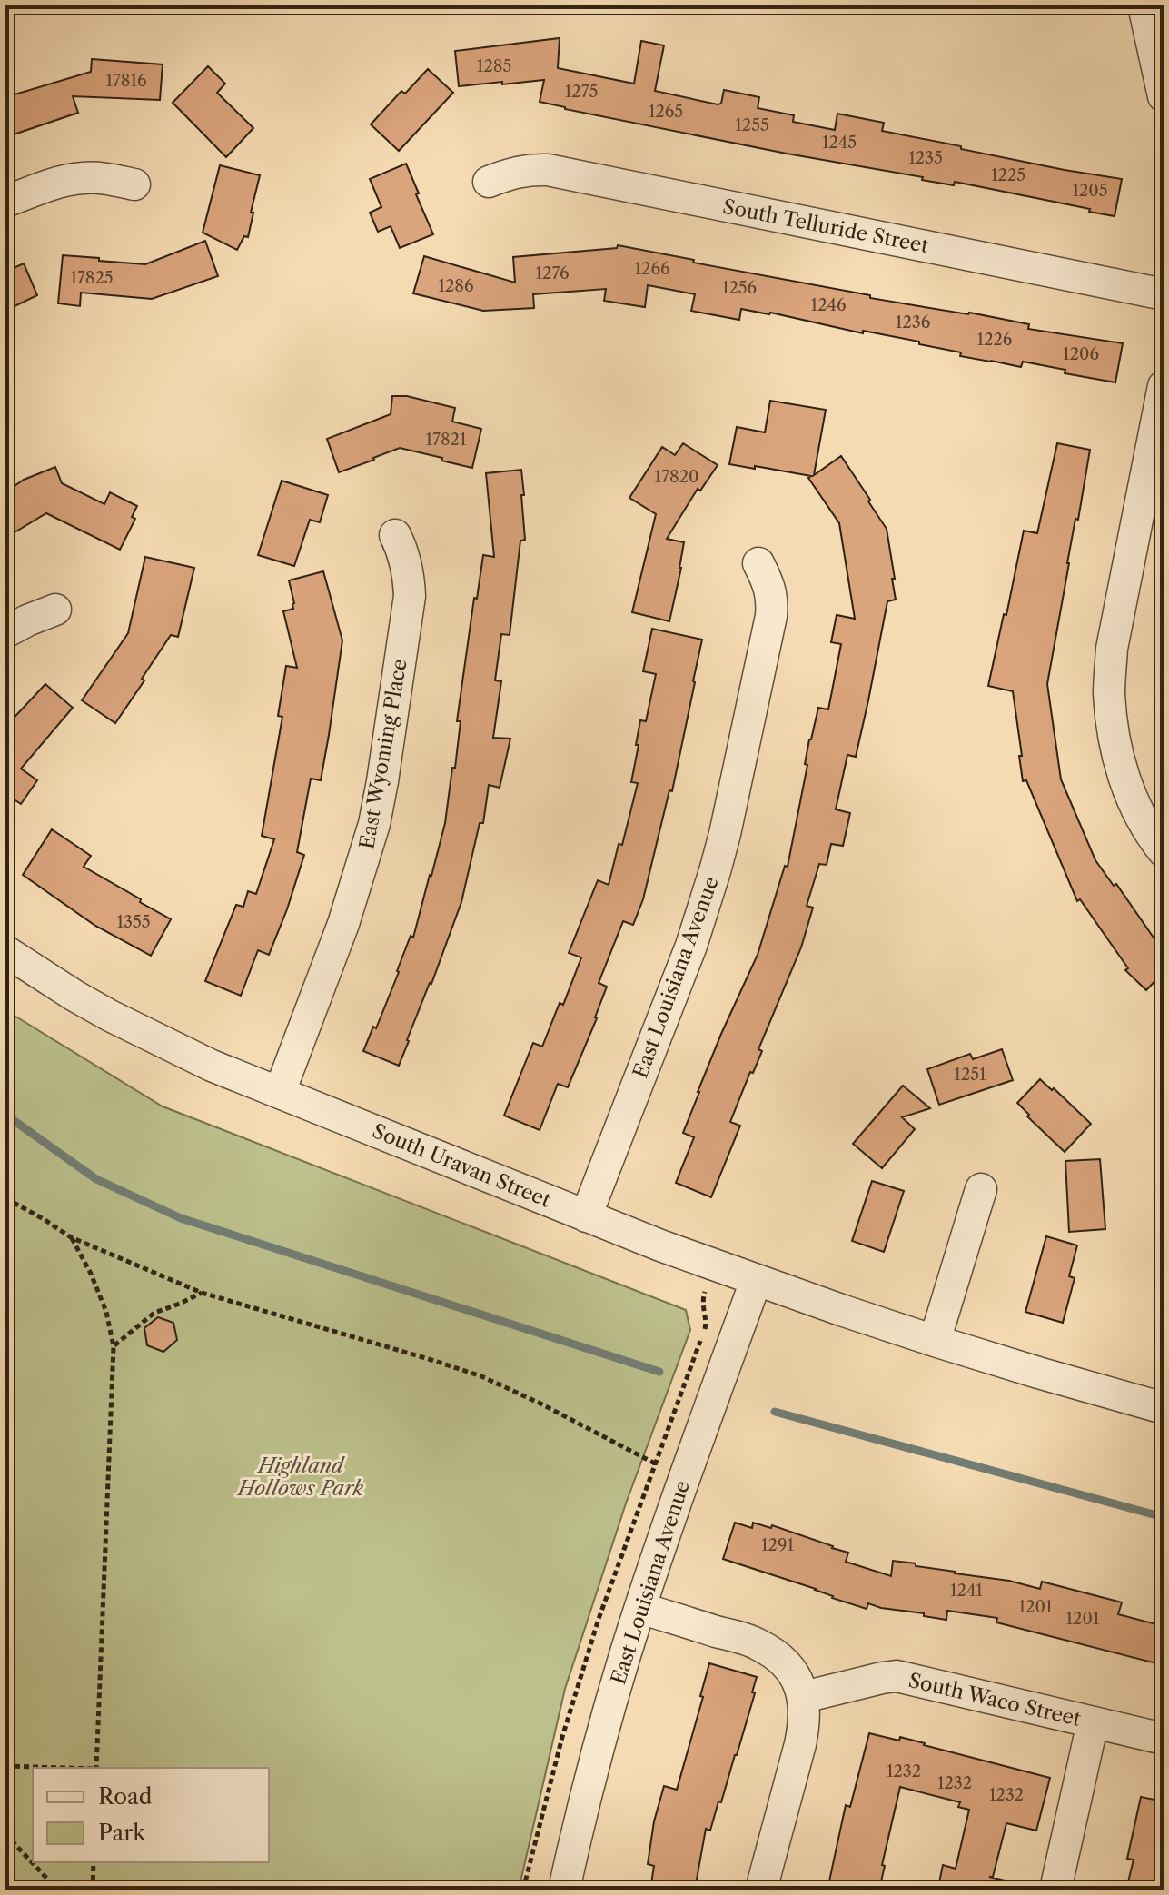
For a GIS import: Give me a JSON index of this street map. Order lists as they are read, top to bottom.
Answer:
{
  "streets": {
    "street": [
      "South Telluride Street",
      "East Wyoming Place",
      "East Louisiana Avenue",
      "South Uravan Street",
      "South Waco Street"
    ]
  },
  "crossings": [
    ["East Wyoming Place", "South Uravan Street"],
    ["East Louisiana Avenue", "South Uravan Street"]
  ],
  "parks": ["Highland Hollows Park"],
  "house_numbers": [
    "1285",
    "17816",
    "1275",
    "1265",
    "1255",
    "1245",
    "1235",
    "1225",
    "1205",
    "1266",
    "1276",
    "17825",
    "1286",
    "1256",
    "1246",
    "1236",
    "1226",
    "1206",
    "17821",
    "17820",
    "1355",
    "1251",
    "1291",
    "1241",
    "1201",
    "1201",
    "1232",
    "1232",
    "1232"
  ],
  "legend": ["Road", "Park"]
}
